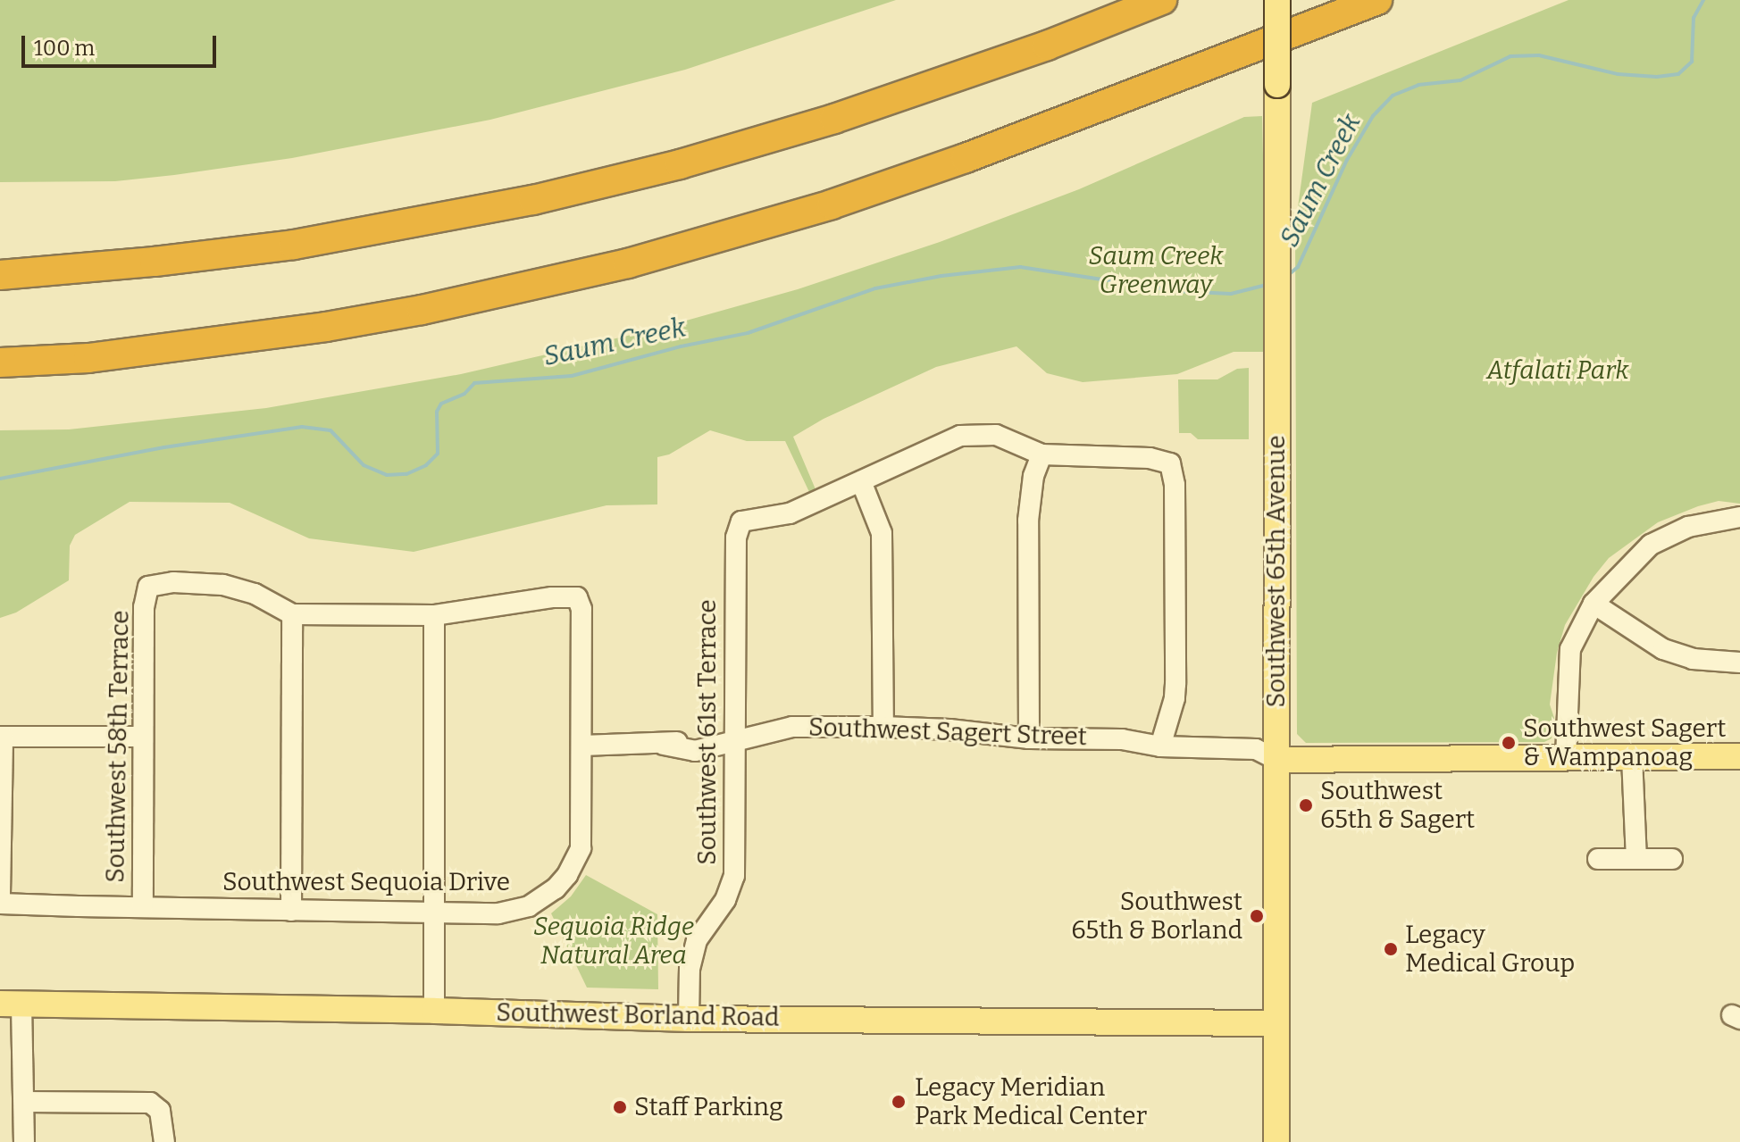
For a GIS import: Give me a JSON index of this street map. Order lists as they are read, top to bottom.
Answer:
{
  "streets": {
    "main road": ["Southwest 65th Avenue", "Southwest Sagert Street", "Southwest Borland Road"],
    "street": ["Southwest 61st Terrace", "Southwest 58th Terrace", "Southwest Sequoia Drive"]
  },
  "crossings": [
    ["Southwest 65th Avenue", "Southwest Sagert Street"],
    ["Southwest 65th Avenue", "Southwest Borland Road"],
    ["Southwest 61st Terrace", "Southwest Sagert Street"],
    ["Southwest 61st Terrace", "Southwest Borland Road"],
    ["Southwest Sagert Street", "Southwest Sequoia Drive"],
    ["Southwest 58th Terrace", "Southwest Sequoia Drive"]
  ],
  "water": ["Saum Creek"],
  "parks": ["Saum Creek Greenway", "Atfalati Park", "Sequoia Ridge Natural Area"],
  "places": [
    "Southwest Sagert & Wampanoag",
    "Southwest 65th & Sagert",
    "Southwest 65th & Borland",
    "Legacy Medical Group",
    "Legacy Meridian Park Medical Center",
    "Staff Parking"
  ],
  "scale_bar": "100 m"
}
